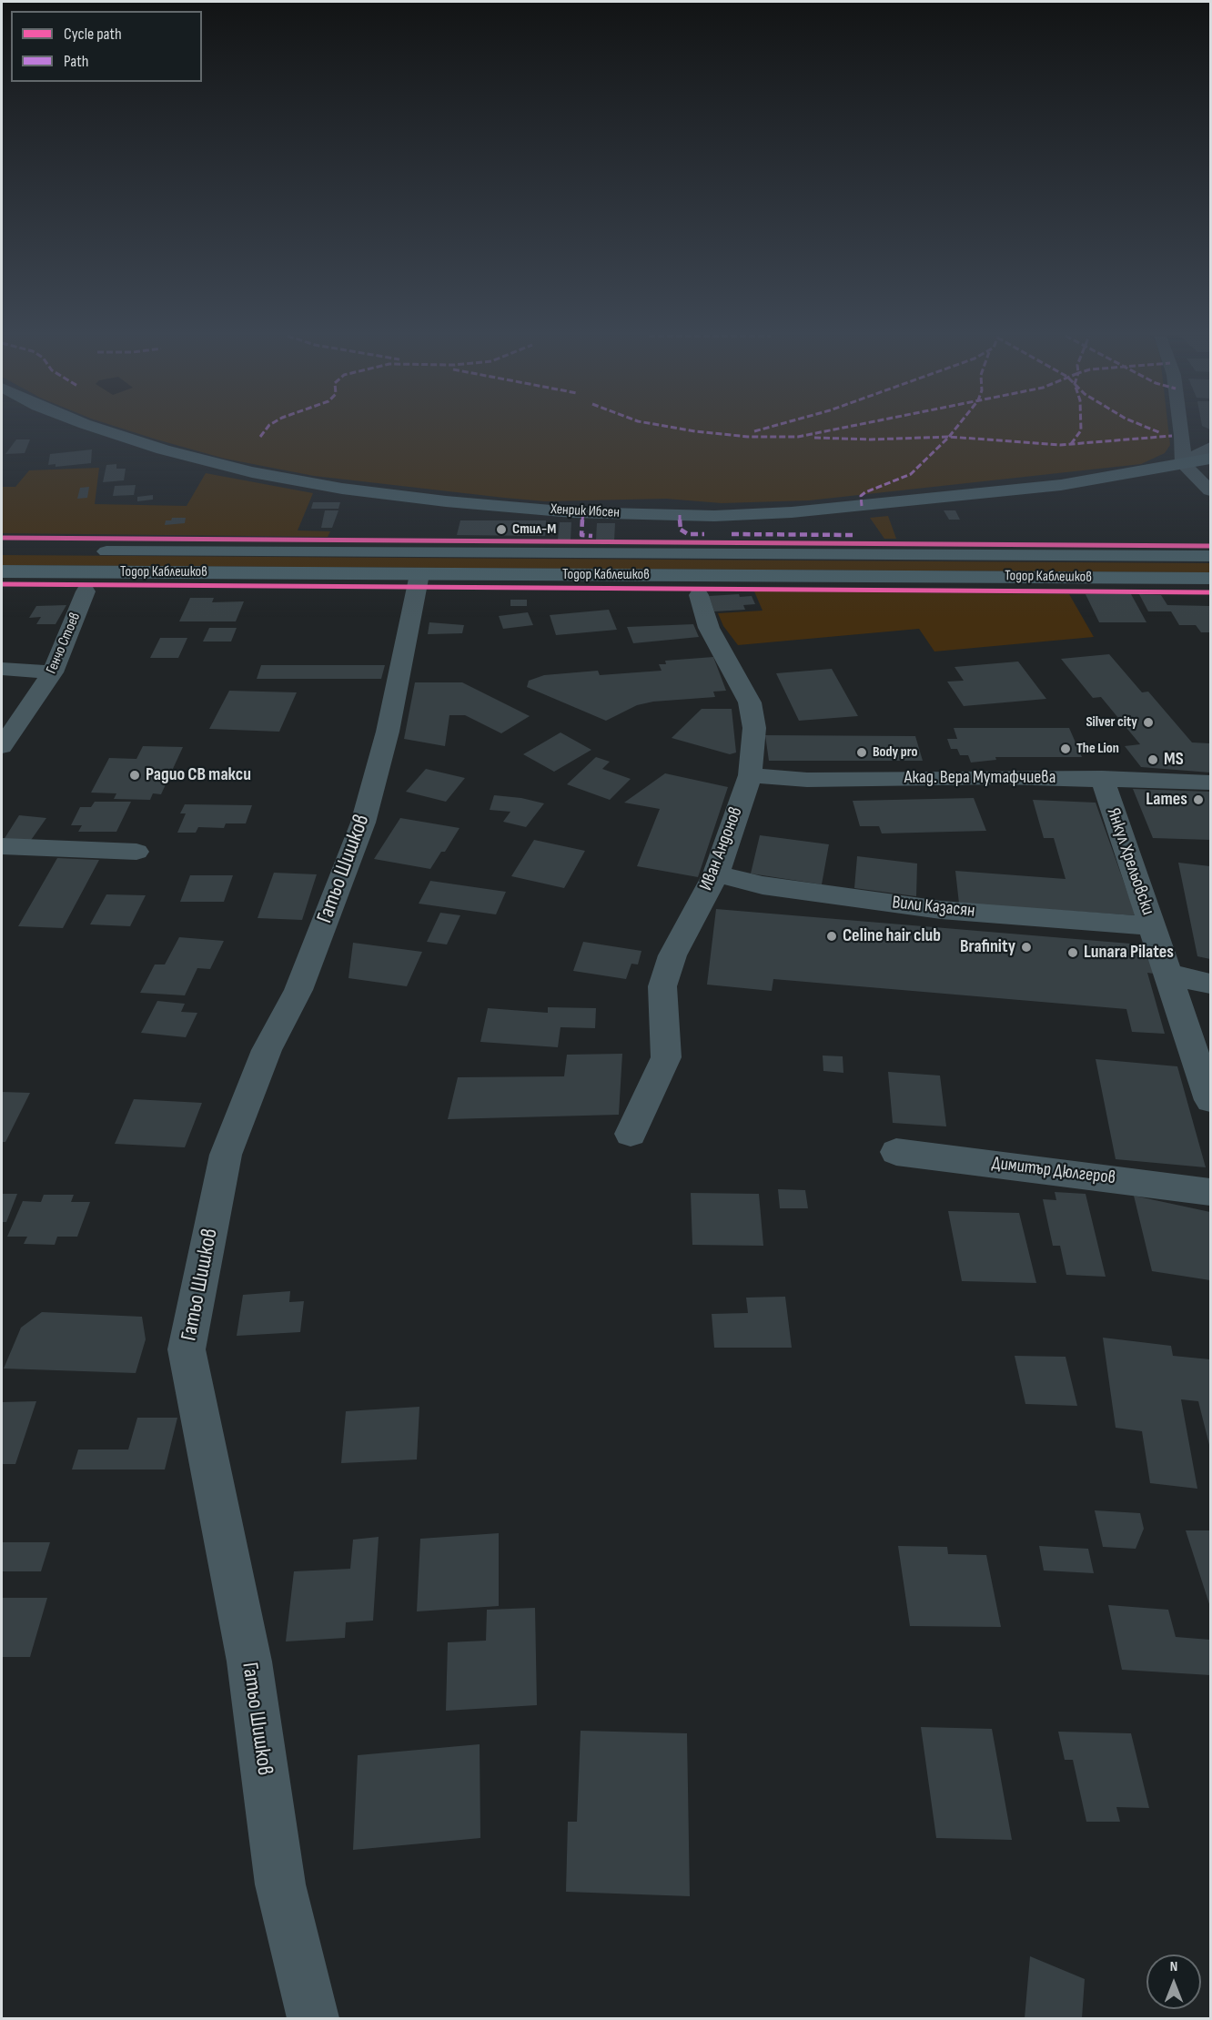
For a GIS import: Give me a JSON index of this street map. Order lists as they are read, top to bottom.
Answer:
{
  "streets": {
    "main road": ["Хенрик Ибсен", "Тодор Каблешков"],
    "street": [
      "Генчо Стоев",
      "Акад. Вера Мутафчиева",
      "Иван Андонов",
      "Янкул Хрельовски",
      "Гатьо Шишков",
      "Вили Казасян",
      "Димитър Дюлгеров"
    ]
  },
  "crossings": [
    ["Тодор Каблешков", "Гатьо Шишков"],
    ["Акад. Вера Мутафчиева", "Иван Андонов"],
    ["Акад. Вера Мутафчиева", "Янкул Хрельовски"],
    ["Иван Андонов", "Вили Казасян"],
    ["Янкул Хрельовски", "Вили Казасян"]
  ],
  "places": [
    "Стил-М",
    "Silver city",
    "The Lion",
    "Body pro",
    "MS",
    "Радио СВ такси",
    "Lames",
    "Celine hair club",
    "Brafinity",
    "Lunara Pilates"
  ],
  "legend": ["Cycle path", "Path"],
  "north": "top"
}
